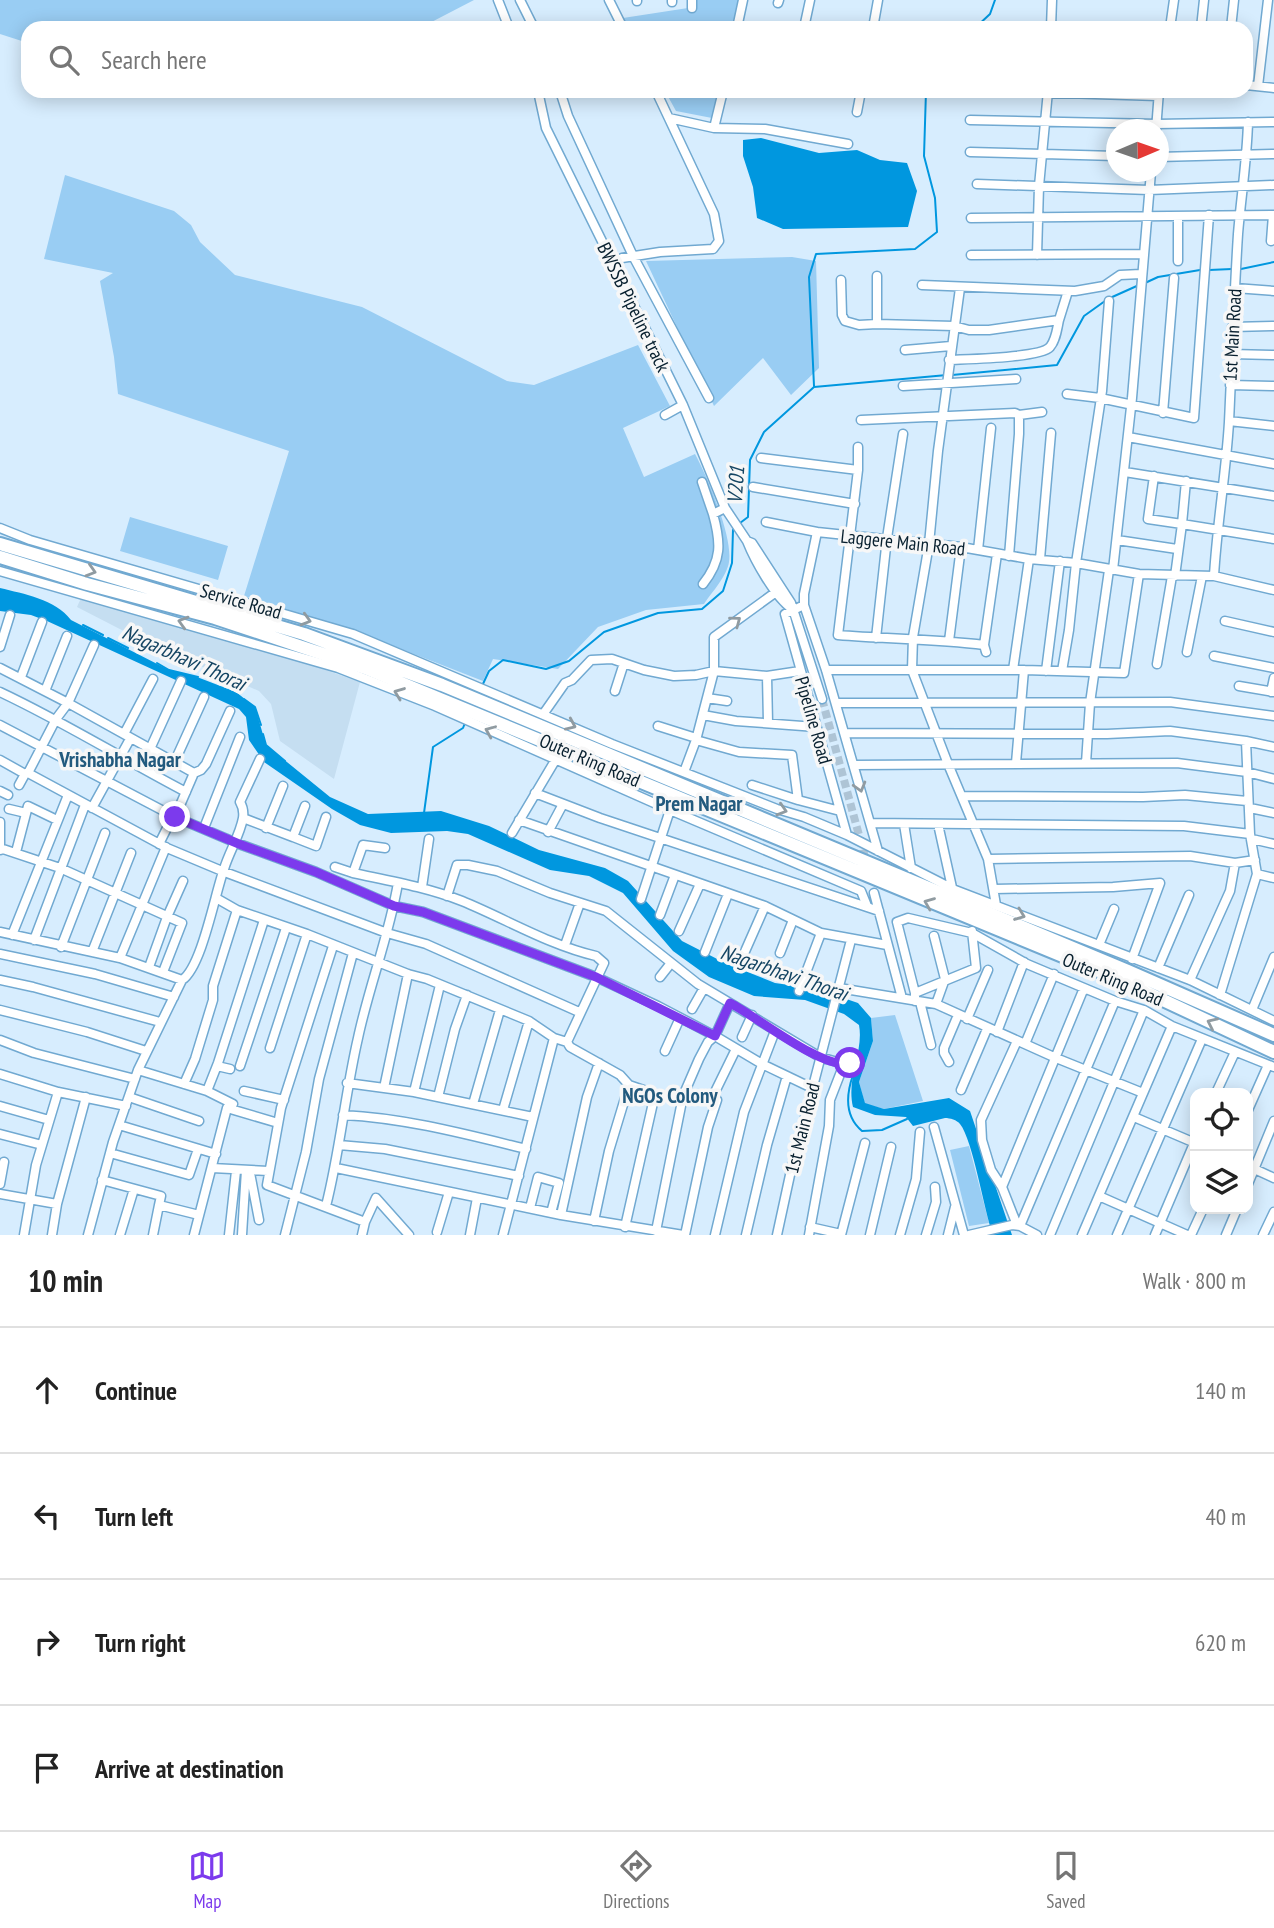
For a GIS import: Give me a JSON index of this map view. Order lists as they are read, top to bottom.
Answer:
{
  "streets": {
    "highway": ["Outer Ring Road"],
    "street": [
      "BWSSB Pipeline track",
      "1st Main Road",
      "Laggere Main Road",
      "Service Road",
      "Pipeline Road"
    ]
  },
  "crossings": [
    ["BWSSB Pipeline track", "Pipeline Road"],
    ["1st Main Road", "Laggere Main Road"],
    ["Laggere Main Road", "Service Road"],
    ["Service Road", "Pipeline Road"],
    ["Service Road", "Outer Ring Road"]
  ],
  "districts": ["Vrishabha Nagar", "Prem Nagar", "NGOs Colony"],
  "water": ["V201", "Nagarbhavi Thorai"],
  "north": "right",
  "page": {
    "search": "Search here",
    "heading": ["10 min", "Walk · 800 m"],
    "list": [
      ["Continue", "140 m"],
      ["Turn left", "40 m"],
      ["Turn right", "620 m"],
      "Arrive at destination"
    ],
    "nav": ["Map", "Directions", "Saved"]
  }
}
